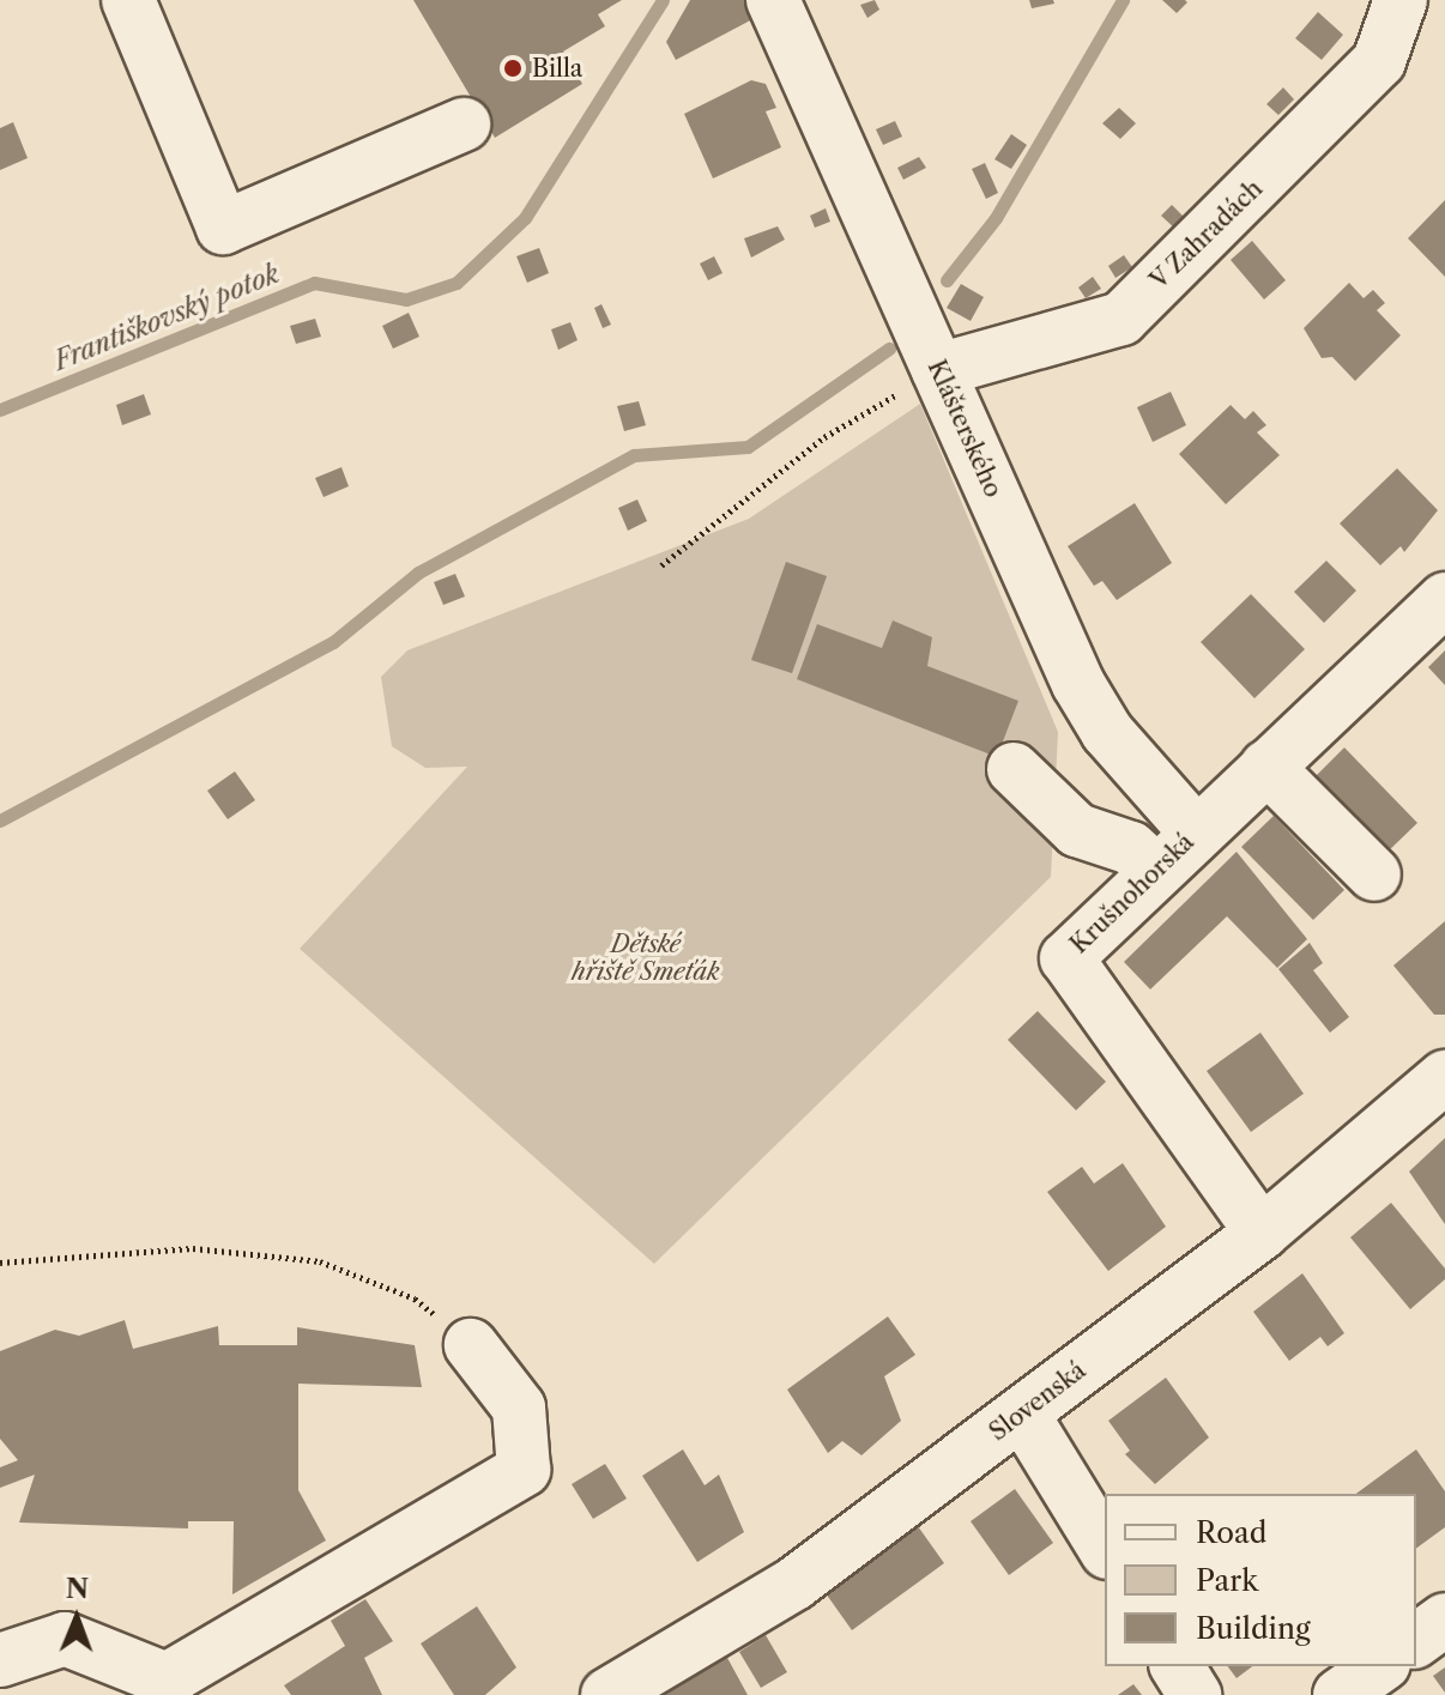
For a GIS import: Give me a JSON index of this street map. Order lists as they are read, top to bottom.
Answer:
{
  "streets": {
    "street": [
      "V Zahradách",
      "Klášterského",
      "Krušnohorská",
      "Slovenská"
    ]
  },
  "crossings": [
    ["V Zahradách", "Klášterského"],
    ["Klášterského", "Krušnohorská"],
    ["Krušnohorská", "Slovenská"]
  ],
  "water": ["Františkovský potok"],
  "parks": ["Dětské hřiště Smeťák"],
  "places": ["Billa"],
  "legend": ["Road", "Park", "Building"],
  "north": "top"
}
